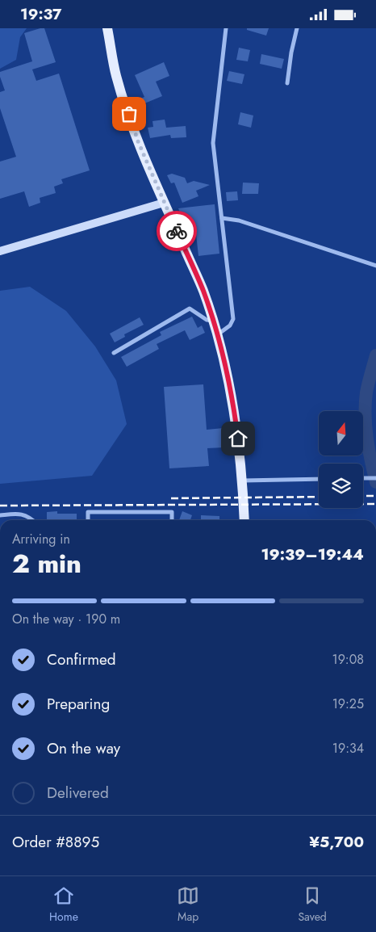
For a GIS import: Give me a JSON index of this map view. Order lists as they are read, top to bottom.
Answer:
{
  "north": "top",
  "page": {
    "status": "19:37",
    "heading": ["2 min", "Arriving in", "19:39–19:44"],
    "panel": ["Order #8895", "¥5,700"],
    "bar": "On the way · 190 m",
    "list": [
      ["Confirmed", "19:08"],
      ["Preparing", "19:25"],
      ["On the way", "19:34"],
      "Delivered"
    ],
    "tabs": ["Home", "Map", "Saved"]
  }
}
